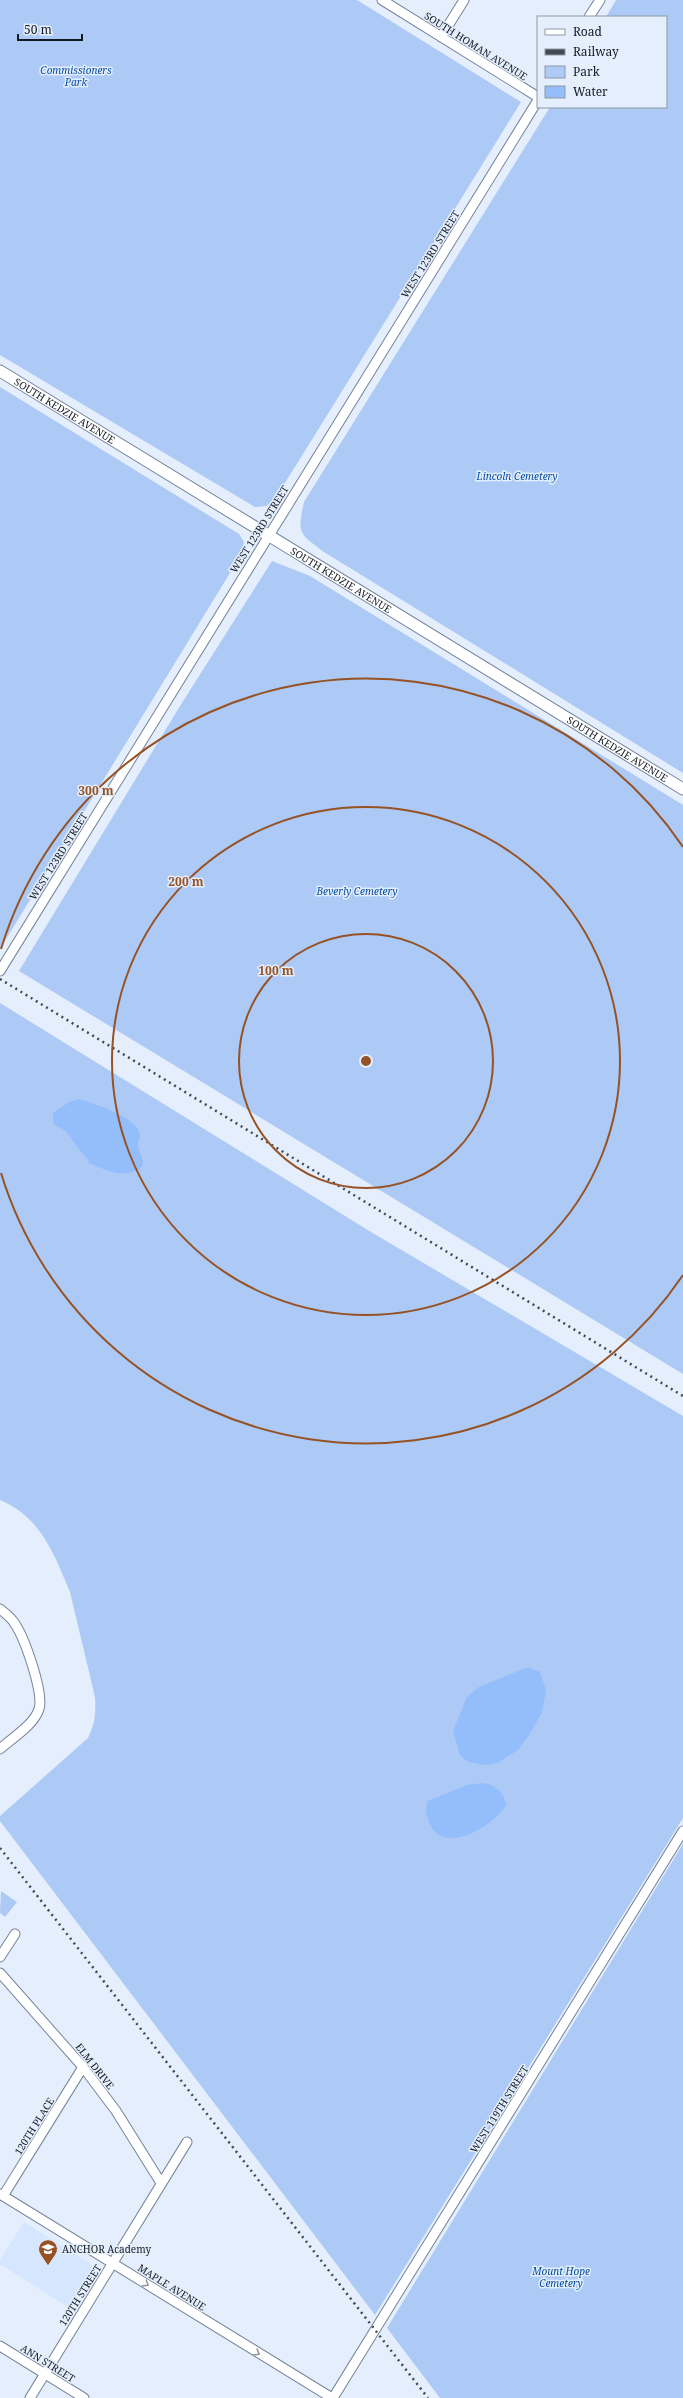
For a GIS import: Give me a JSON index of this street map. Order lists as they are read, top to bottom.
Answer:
{
  "streets": {
    "main road": ["SOUTH KEDZIE AVENUE"],
    "street": [
      "SOUTH HOMAN AVENUE",
      "WEST 123RD STREET",
      "ELM DRIVE",
      "WEST 119TH STREET",
      "120TH PLACE",
      "MAPLE AVENUE",
      "120TH STREET",
      "ANN STREET"
    ]
  },
  "crossings": [
    ["WEST 123RD STREET", "SOUTH KEDZIE AVENUE"],
    ["ELM DRIVE", "120TH PLACE"],
    ["ELM DRIVE", "120TH STREET"],
    ["WEST 119TH STREET", "MAPLE AVENUE"],
    ["120TH PLACE", "MAPLE AVENUE"],
    ["MAPLE AVENUE", "120TH STREET"],
    ["120TH STREET", "ANN STREET"]
  ],
  "one_way": ["MAPLE AVENUE"],
  "parks": [
    "Commissioners Park",
    "Lincoln Cemetery",
    "Beverly Cemetery",
    "Mount Hope Cemetery"
  ],
  "places": {
    "school or university": ["ANCHOR Academy"]
  },
  "legend": [
    "Road",
    "Railway",
    "Park",
    "Water"
  ],
  "scale_bar": "50 m",
  "rings": ["300 m", "200 m", "100 m"]
}
